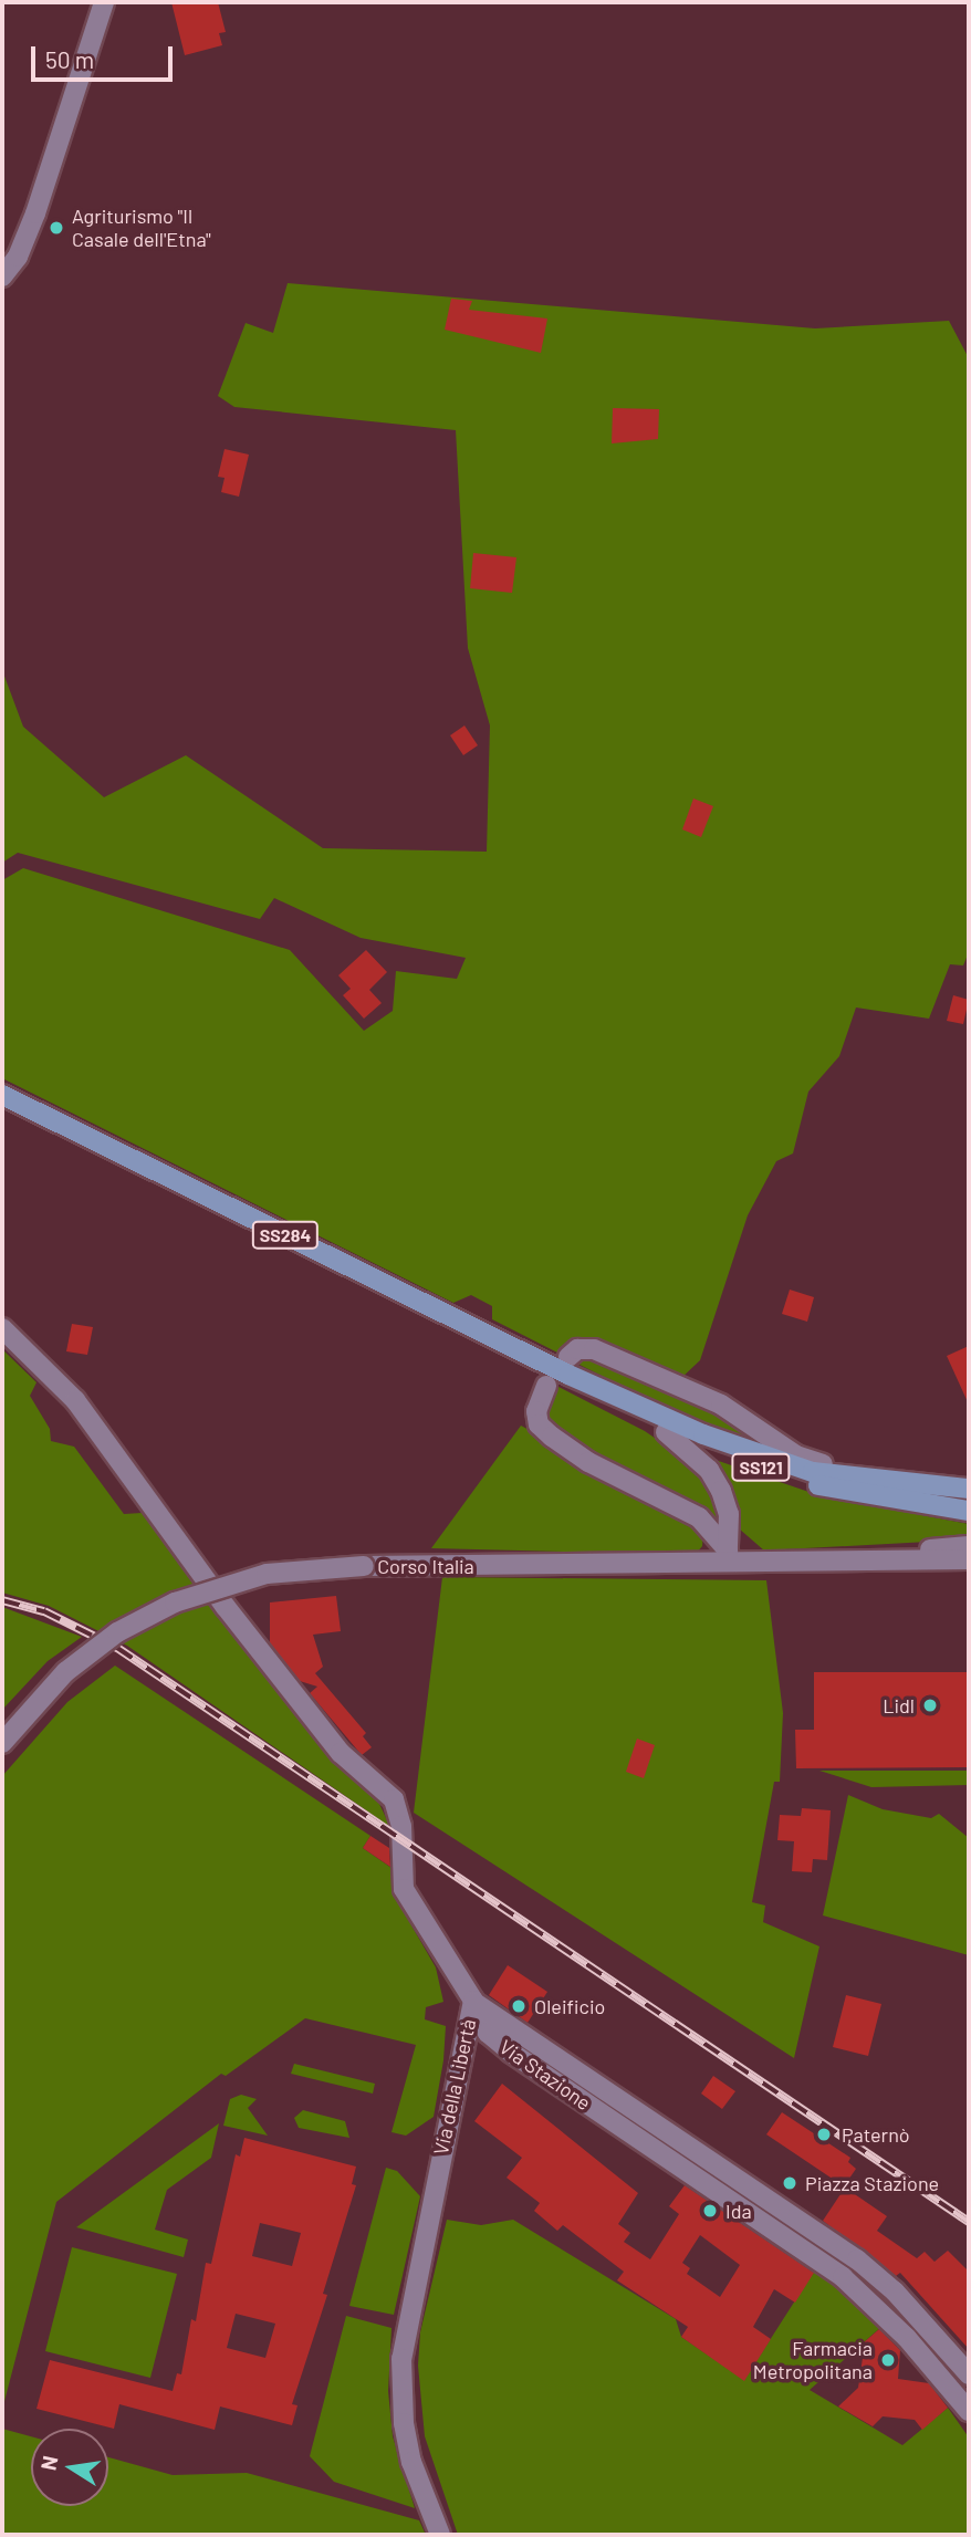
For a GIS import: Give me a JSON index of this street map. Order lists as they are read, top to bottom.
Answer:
{
  "streets": {
    "main road": ["SS284", "SS121"],
    "street": ["Corso Italia", "Via Stazione", "Via della Libertà"]
  },
  "crossings": [
    ["SS284", "SS121"],
    ["Via Stazione", "Via della Libertà"]
  ],
  "places": [
    "Agriturismo \"Il Casale dell'Etna\"",
    "Lidl",
    "Oleificio",
    "Paternò",
    "Piazza Stazione",
    "Ida",
    "Farmacia Metropolitana"
  ],
  "scale_bar": "50 m",
  "north": "left"
}
